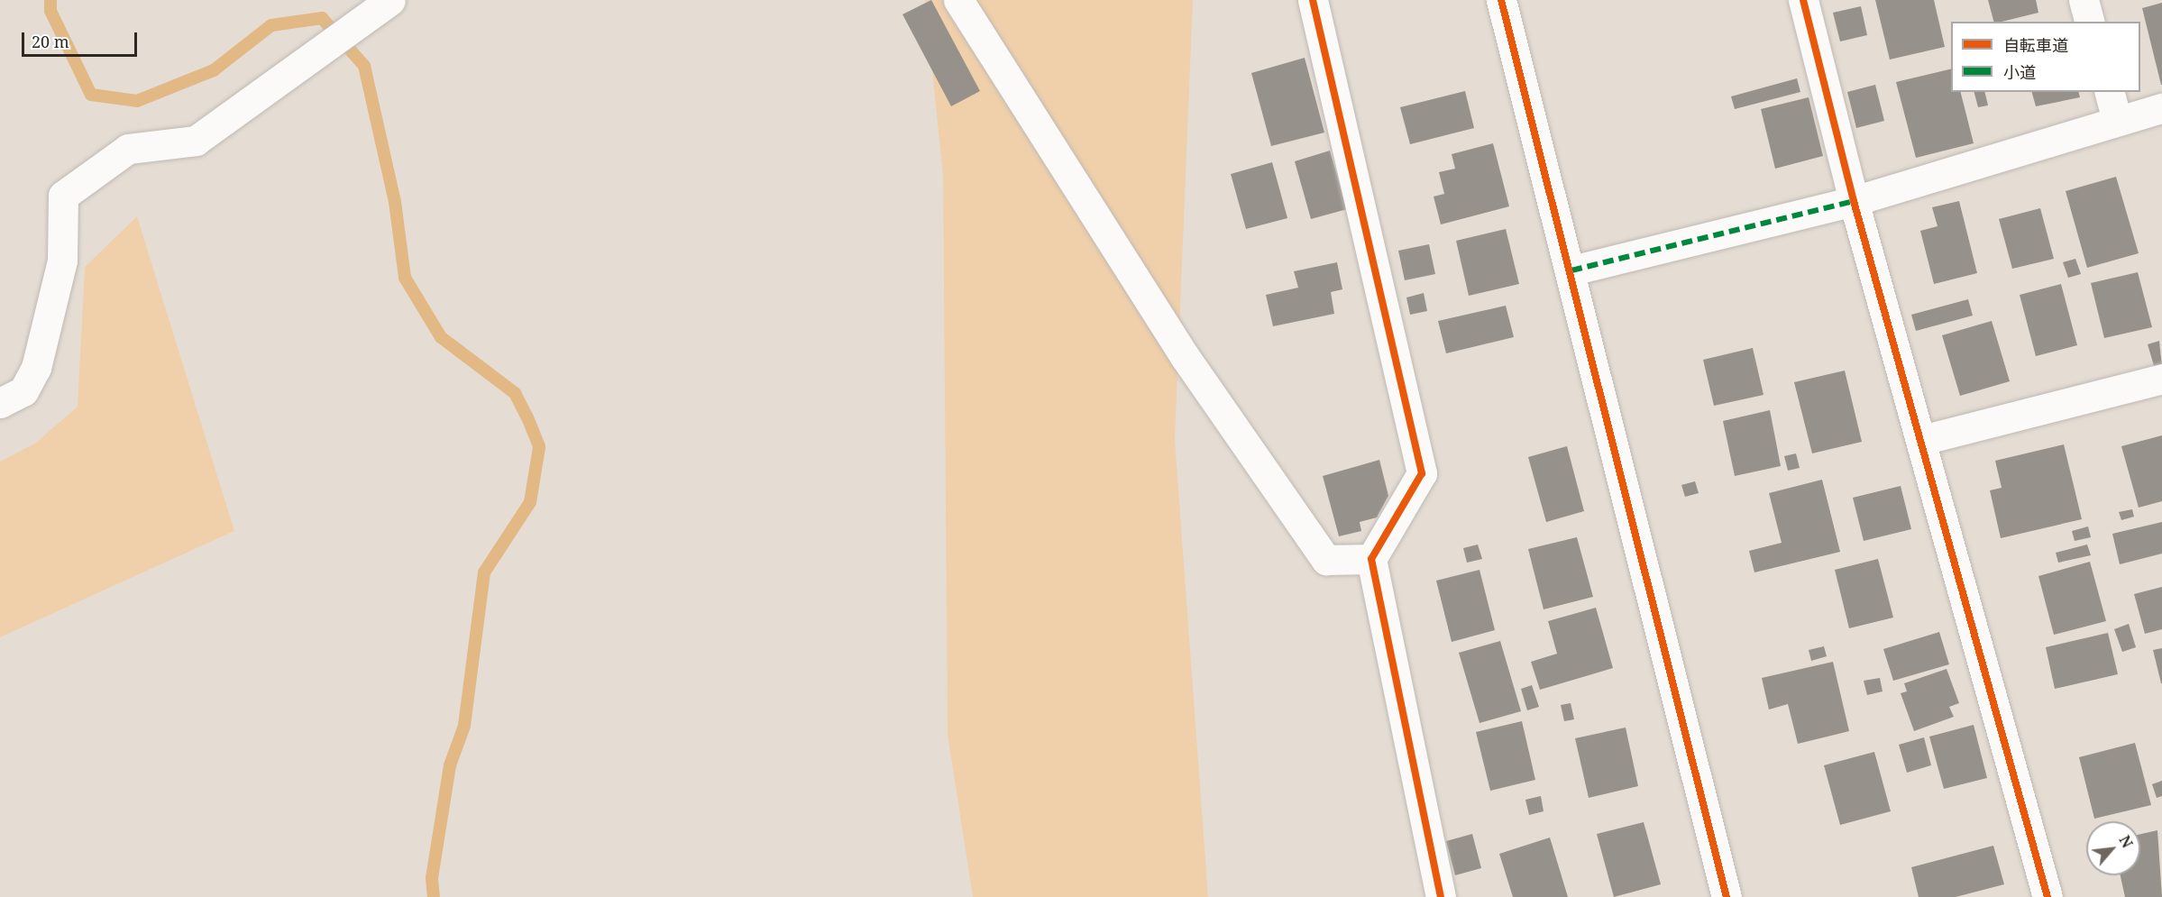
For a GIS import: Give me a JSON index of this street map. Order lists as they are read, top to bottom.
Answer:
{
  "legend": ["自転車道", "小道"],
  "scale_bar": "20 m",
  "north": "top right"
}
